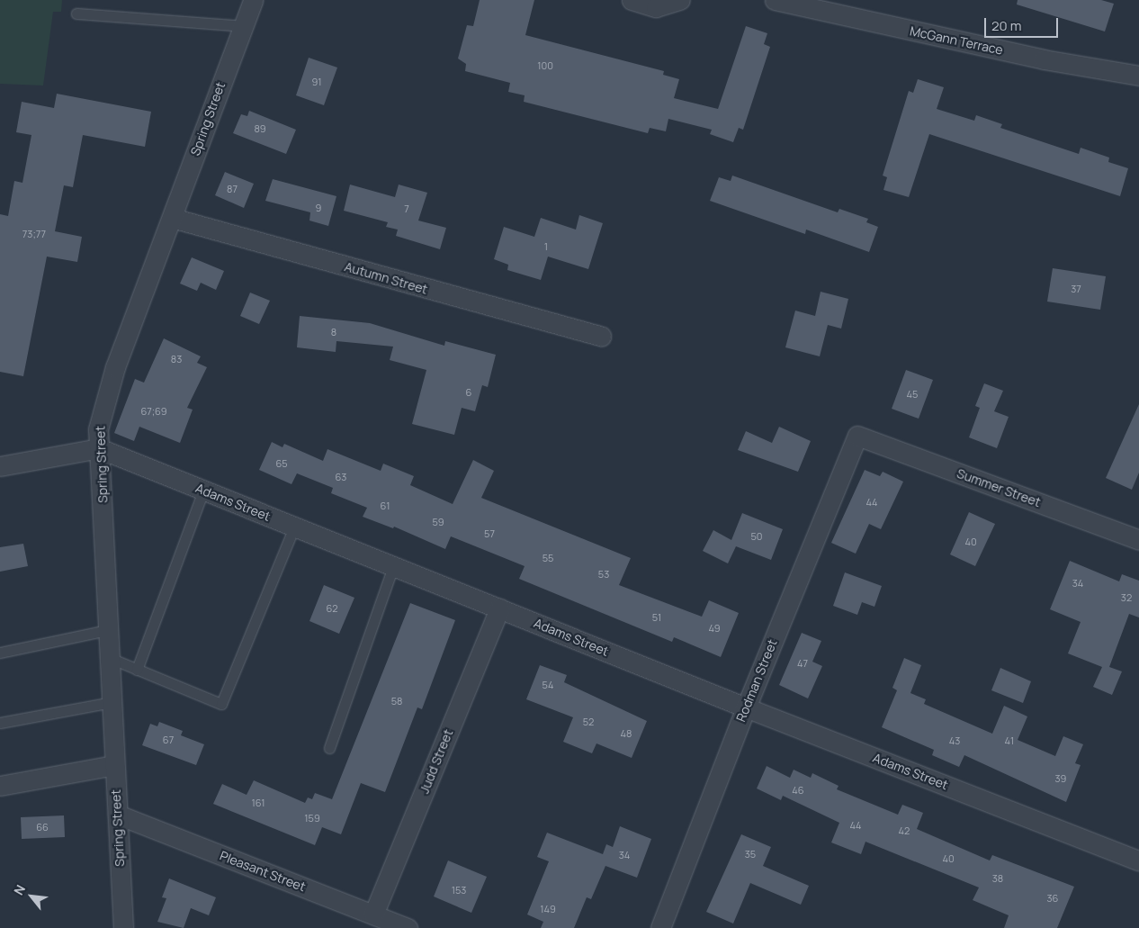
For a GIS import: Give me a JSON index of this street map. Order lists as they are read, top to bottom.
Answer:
{
  "streets": {
    "street": [
      "McGann Terrace",
      "Spring Street",
      "Autumn Street",
      "Summer Street",
      "Adams Street",
      "Rodman Street",
      "Judd Street",
      "Pleasant Street"
    ]
  },
  "crossings": [
    ["Spring Street", "Autumn Street"],
    ["Spring Street", "Adams Street"],
    ["Spring Street", "Pleasant Street"],
    ["Summer Street", "Rodman Street"],
    ["Adams Street", "Rodman Street"],
    ["Adams Street", "Judd Street"],
    ["Judd Street", "Pleasant Street"]
  ],
  "house_numbers": [
    "100",
    "91",
    "89",
    "87",
    "9",
    "7",
    "73;77",
    "1",
    "37",
    "8",
    "83",
    "6",
    "45",
    "67;69",
    "65",
    "63",
    "44",
    "61",
    "59",
    "57",
    "50",
    "40",
    "55",
    "53",
    "34",
    "32",
    "62",
    "51",
    "49",
    "47",
    "54",
    "58",
    "52",
    "48",
    "67",
    "43",
    "41",
    "39",
    "46",
    "161",
    "159",
    "44",
    "66",
    "42",
    "35",
    "34",
    "40",
    "38",
    "153",
    "36",
    "149"
  ],
  "scale_bar": "20 m",
  "north": "top left"
}
